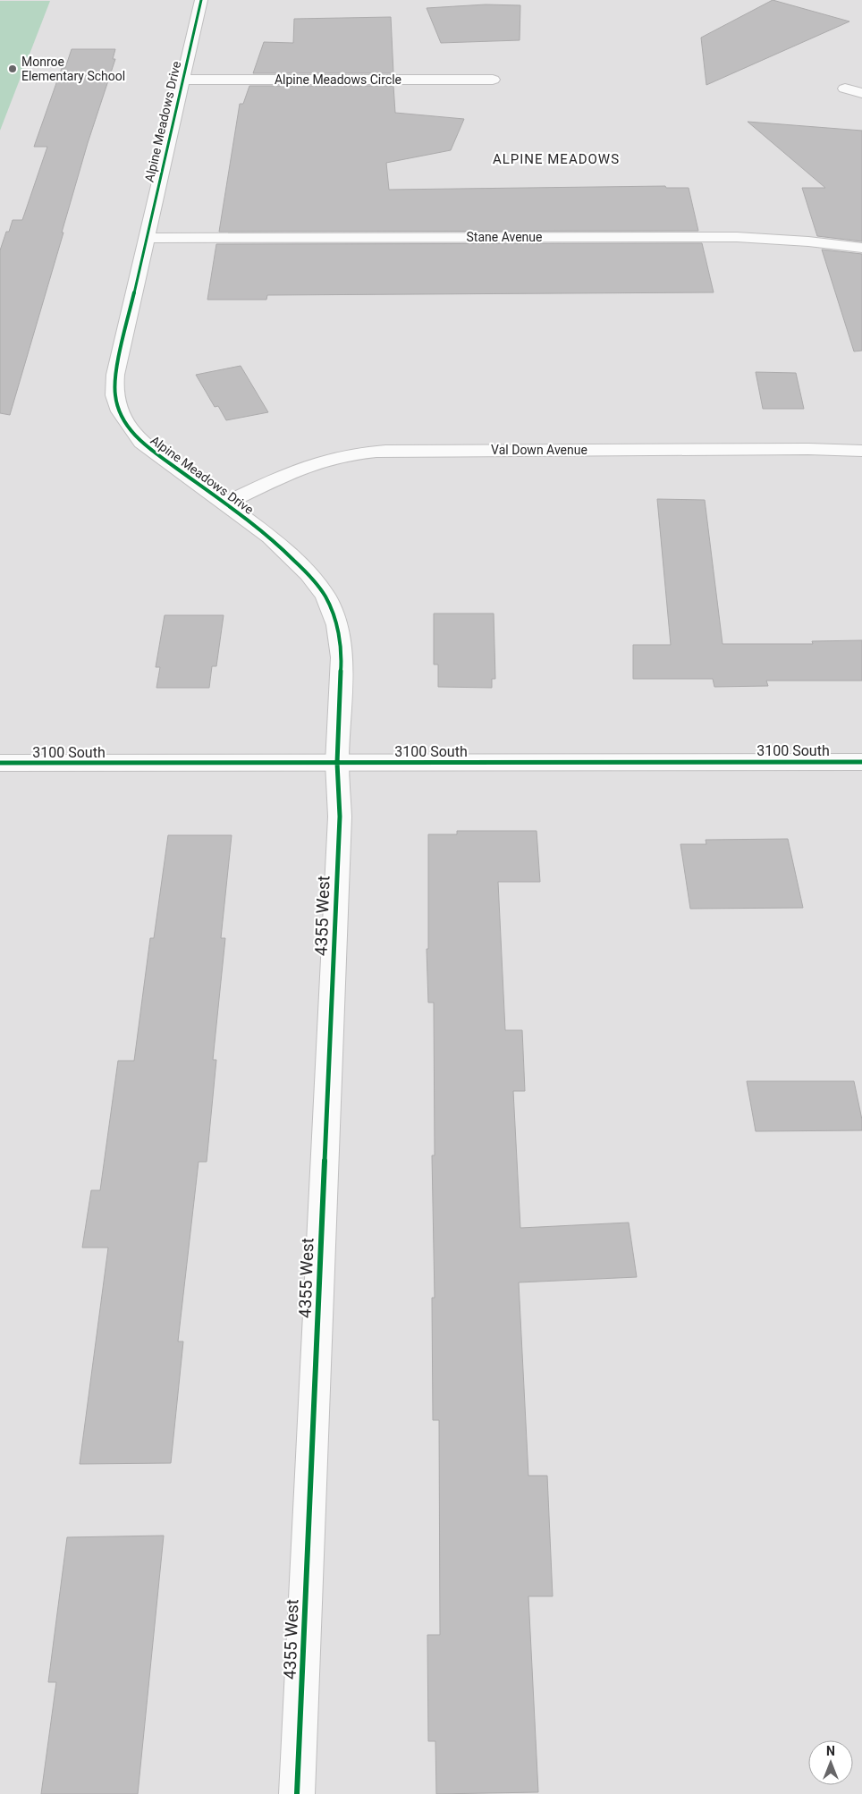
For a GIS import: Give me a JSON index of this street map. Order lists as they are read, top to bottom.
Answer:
{
  "streets": {
    "street": [
      "Alpine Meadows Circle",
      "Alpine Meadows Drive",
      "Stane Avenue",
      "Val Down Avenue",
      "3100 South",
      "4355 West"
    ]
  },
  "crossings": [
    ["Alpine Meadows Circle", "Alpine Meadows Drive"],
    ["Alpine Meadows Drive", "Stane Avenue"],
    ["Alpine Meadows Drive", "Val Down Avenue"],
    ["Alpine Meadows Drive", "3100 South"],
    ["Alpine Meadows Drive", "4355 West"],
    ["3100 South", "4355 West"]
  ],
  "districts": ["ALPINE MEADOWS"],
  "places": ["Monroe Elementary School"],
  "north": "top"
}
